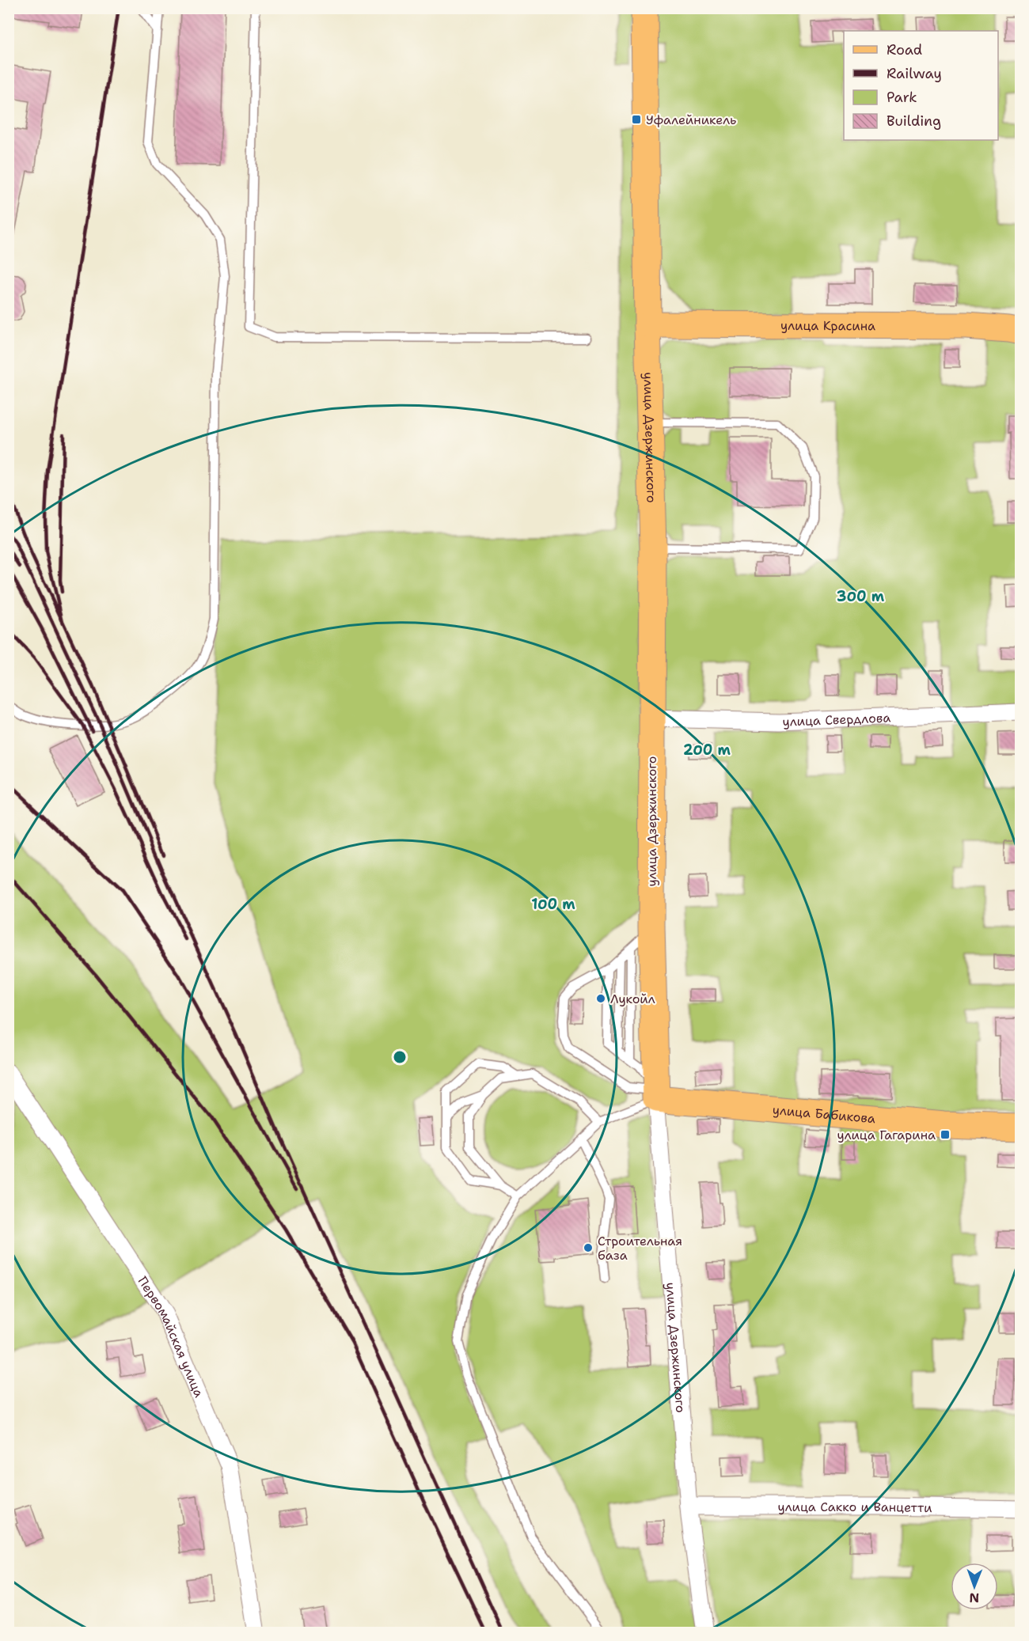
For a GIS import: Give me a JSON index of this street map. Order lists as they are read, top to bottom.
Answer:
{
  "streets": {
    "main road": ["улица Красина", "улица Дзержинского", "улица Бабикова"],
    "street": ["улица Свердлова", "Первомайская улица", "улица Сакко и Ванцетти"]
  },
  "crossings": [
    ["улица Красина", "улица Дзержинского"],
    ["улица Дзержинского", "улица Свердлова"],
    ["улица Дзержинского", "улица Бабикова"],
    ["улица Дзержинского", "улица Сакко и Ванцетти"]
  ],
  "places": {
    "transit": ["Уфалейникель", "улица Гагарина"],
    "other": ["Лукойл", "Строительная база"]
  },
  "legend": [
    "Road",
    "Railway",
    "Park",
    "Building"
  ],
  "north": "bottom",
  "rings": ["300 m", "200 m", "100 m"]
}
